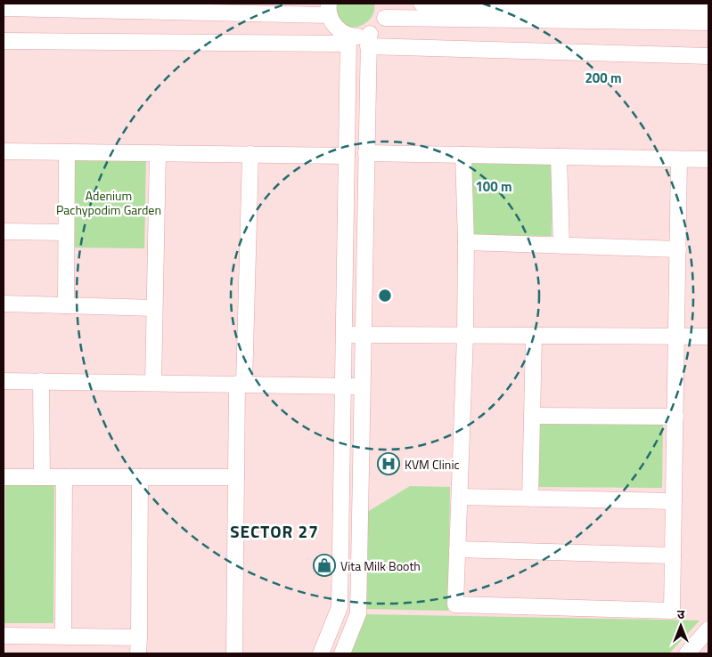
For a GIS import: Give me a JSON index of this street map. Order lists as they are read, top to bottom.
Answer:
{
  "districts": ["SECTOR 27"],
  "parks": ["Adenium Pachypodim Garden"],
  "places": {
    "hospital": ["KVM Clinic"],
    "shop": ["Vita Milk Booth"]
  },
  "north": "top",
  "rings": ["200 m", "100 m"]
}
